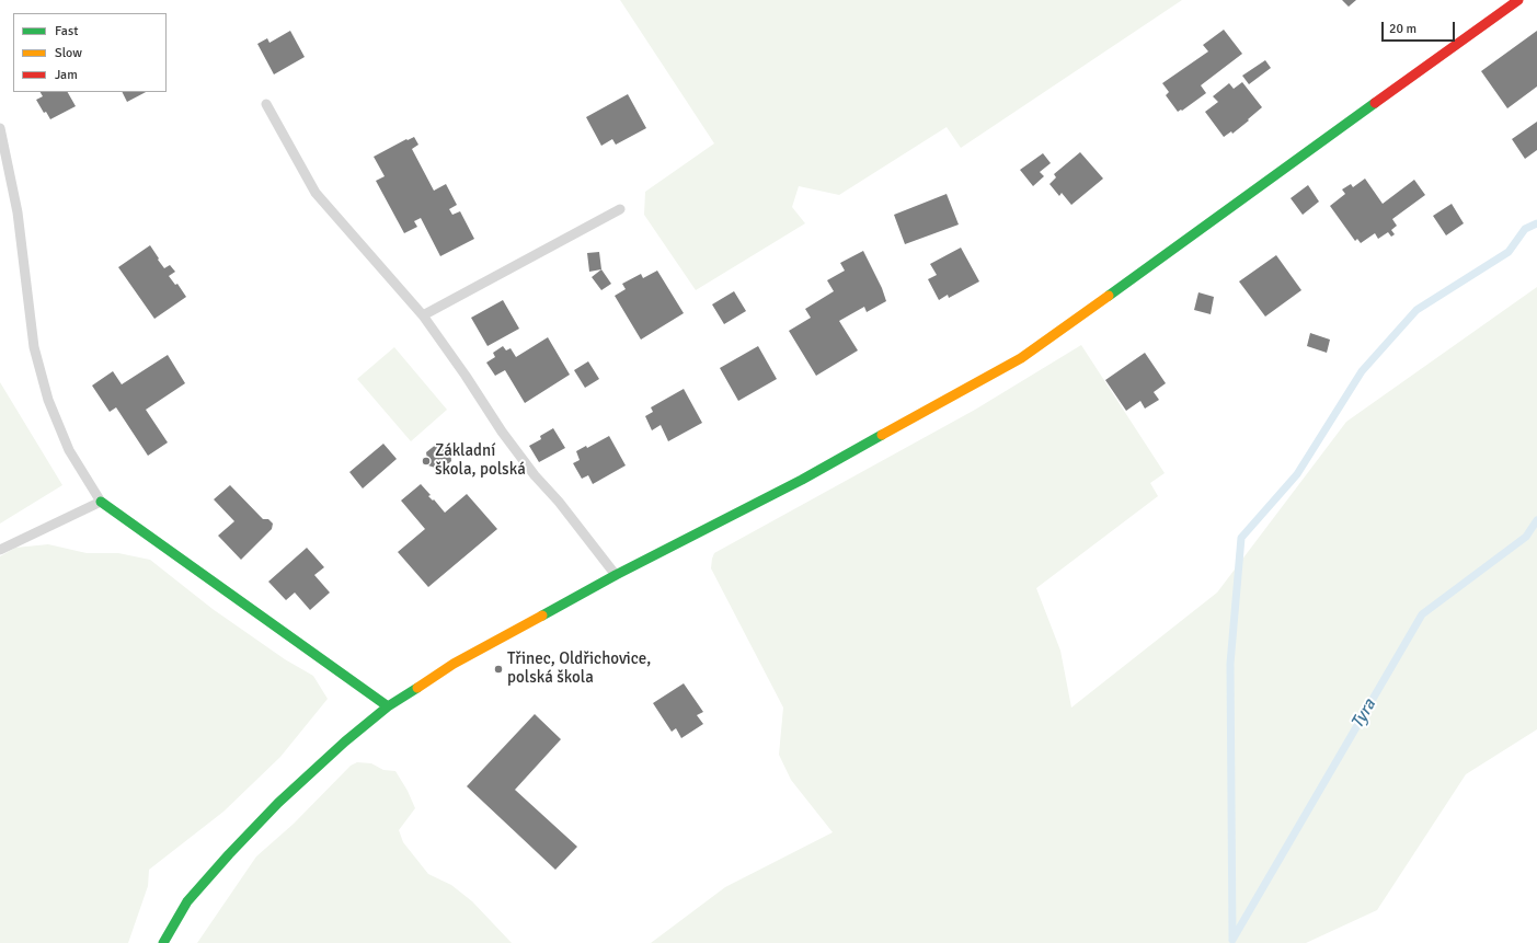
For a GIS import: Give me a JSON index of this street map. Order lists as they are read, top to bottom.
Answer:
{
  "water": ["Tyra"],
  "places": ["Základní škola, polská", "Třinec, Oldřichovice, polská škola"],
  "legend": ["Fast", "Slow", "Jam"],
  "scale_bar": "20 m"
}
